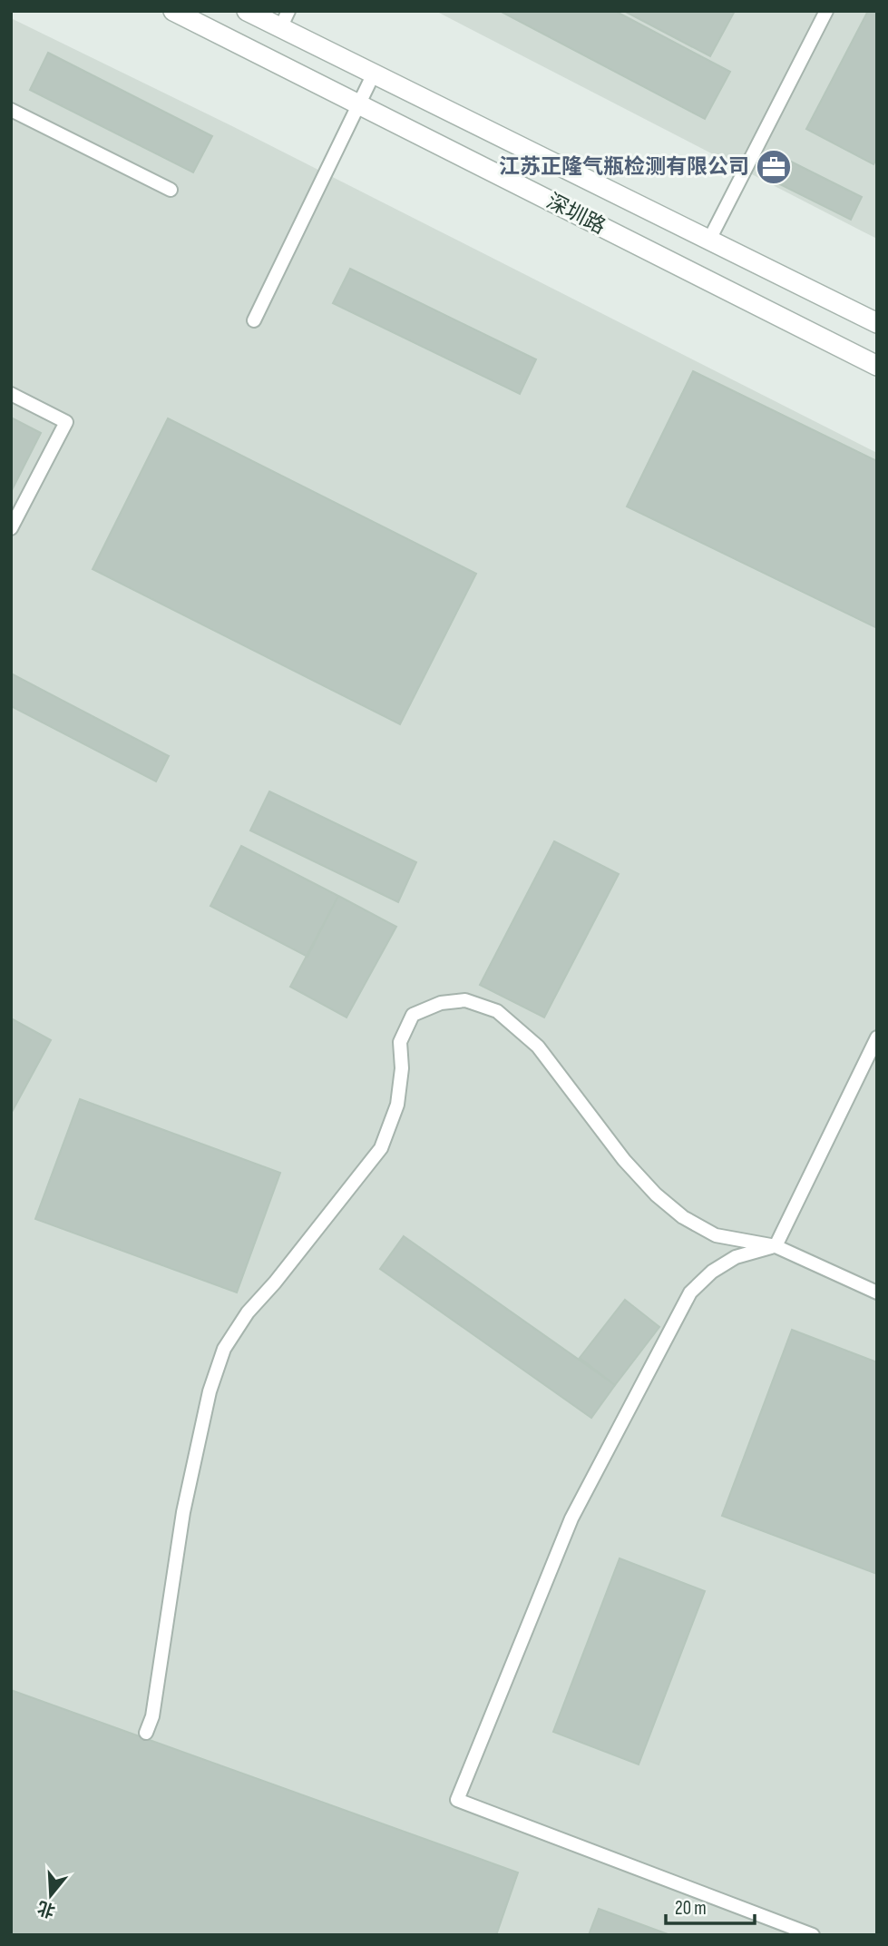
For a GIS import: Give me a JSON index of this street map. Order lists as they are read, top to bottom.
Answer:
{
  "streets": {
    "street": ["深圳路"]
  },
  "places": {
    "office": ["江苏正隆气瓶检测有限公司"]
  },
  "scale_bar": "20 m",
  "north": "bottom"
}
